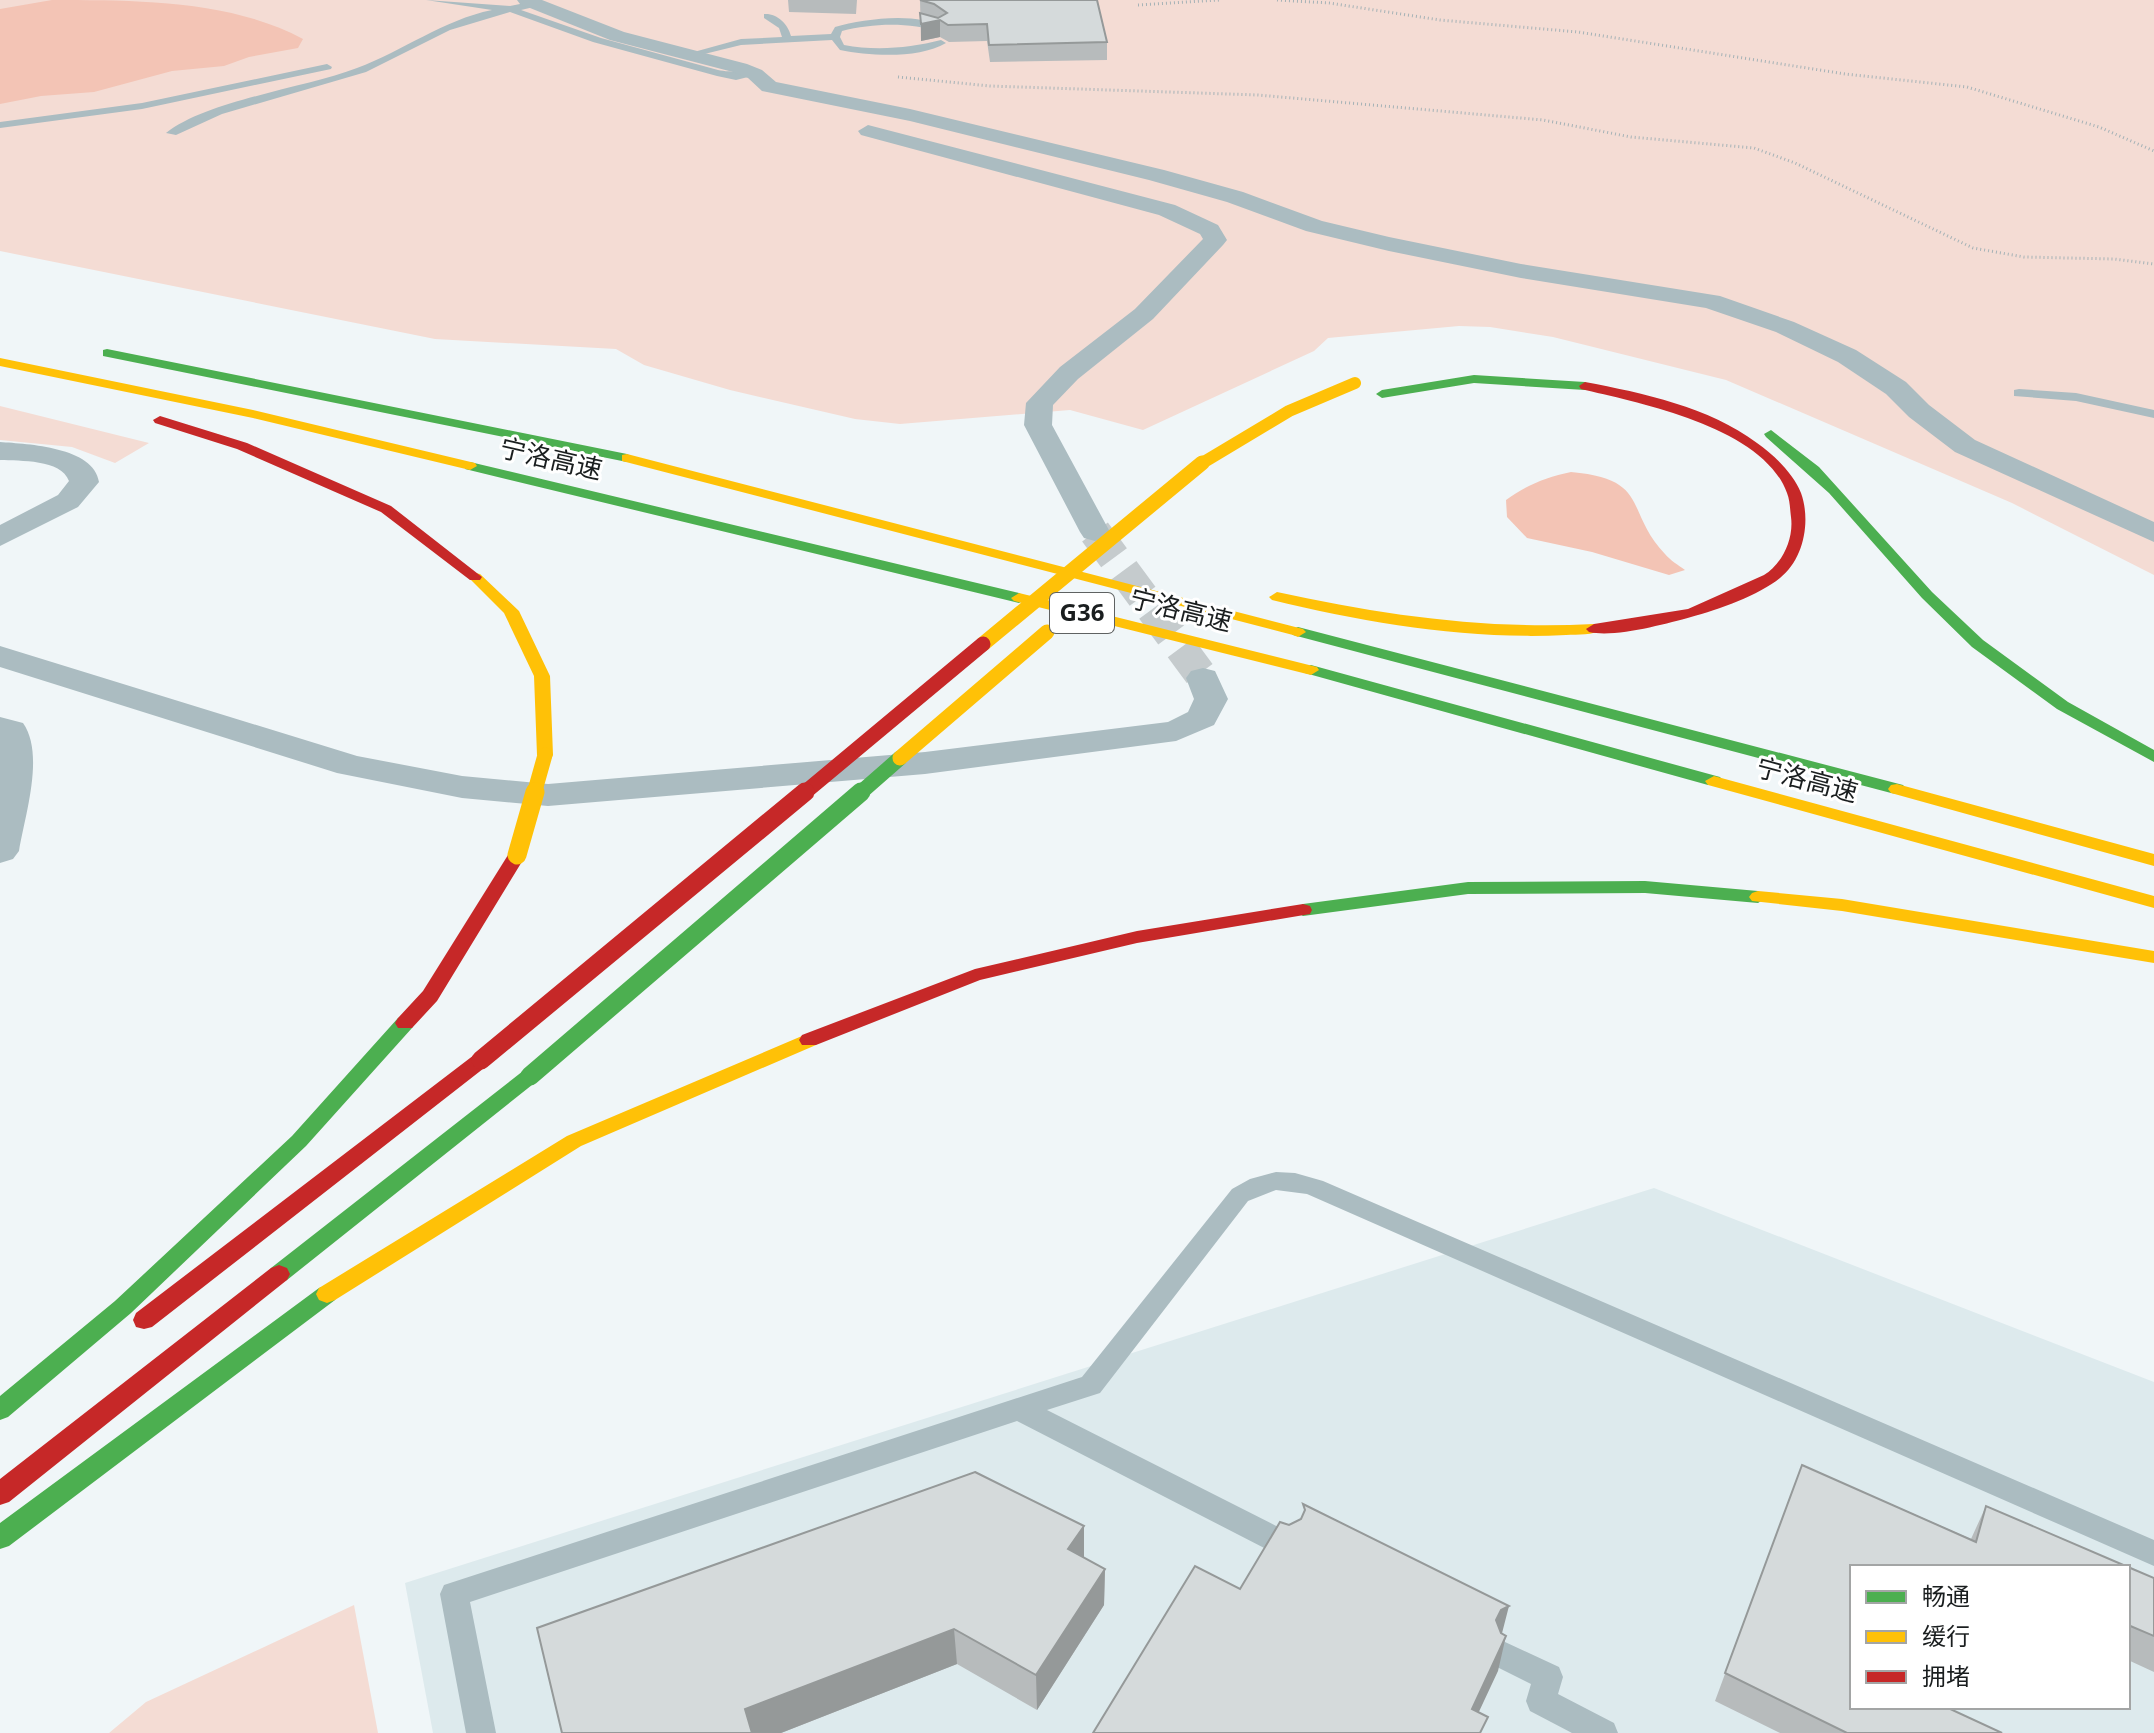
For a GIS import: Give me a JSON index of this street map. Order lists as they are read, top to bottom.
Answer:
{
  "streets": {
    "highway": ["宁洛高速", "G36"]
  },
  "legend": ["畅通", "缓行", "拥堵"]
}
